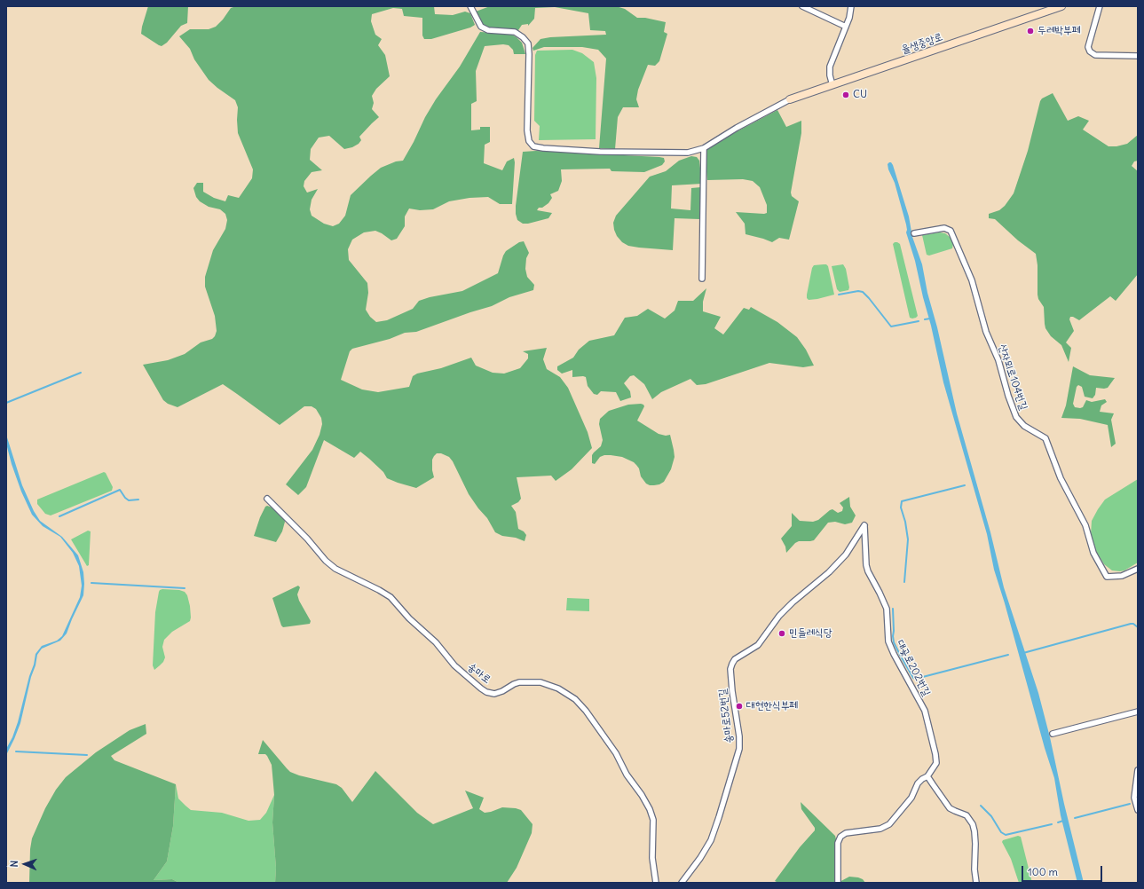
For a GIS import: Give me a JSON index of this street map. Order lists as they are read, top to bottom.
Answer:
{
  "streets": {
    "street": [
      "율생중앙로",
      "산자뫼로104번길",
      "대곶로202번길",
      "송마로",
      "송마로52번길"
    ]
  },
  "crossings": [
    ["대곶로202번길", "송마로52번길"]
  ],
  "places": [
    "두레박부페",
    "CU",
    "민들레식당",
    "대현한식부페"
  ],
  "scale_bar": "100 m",
  "north": "left"
}
